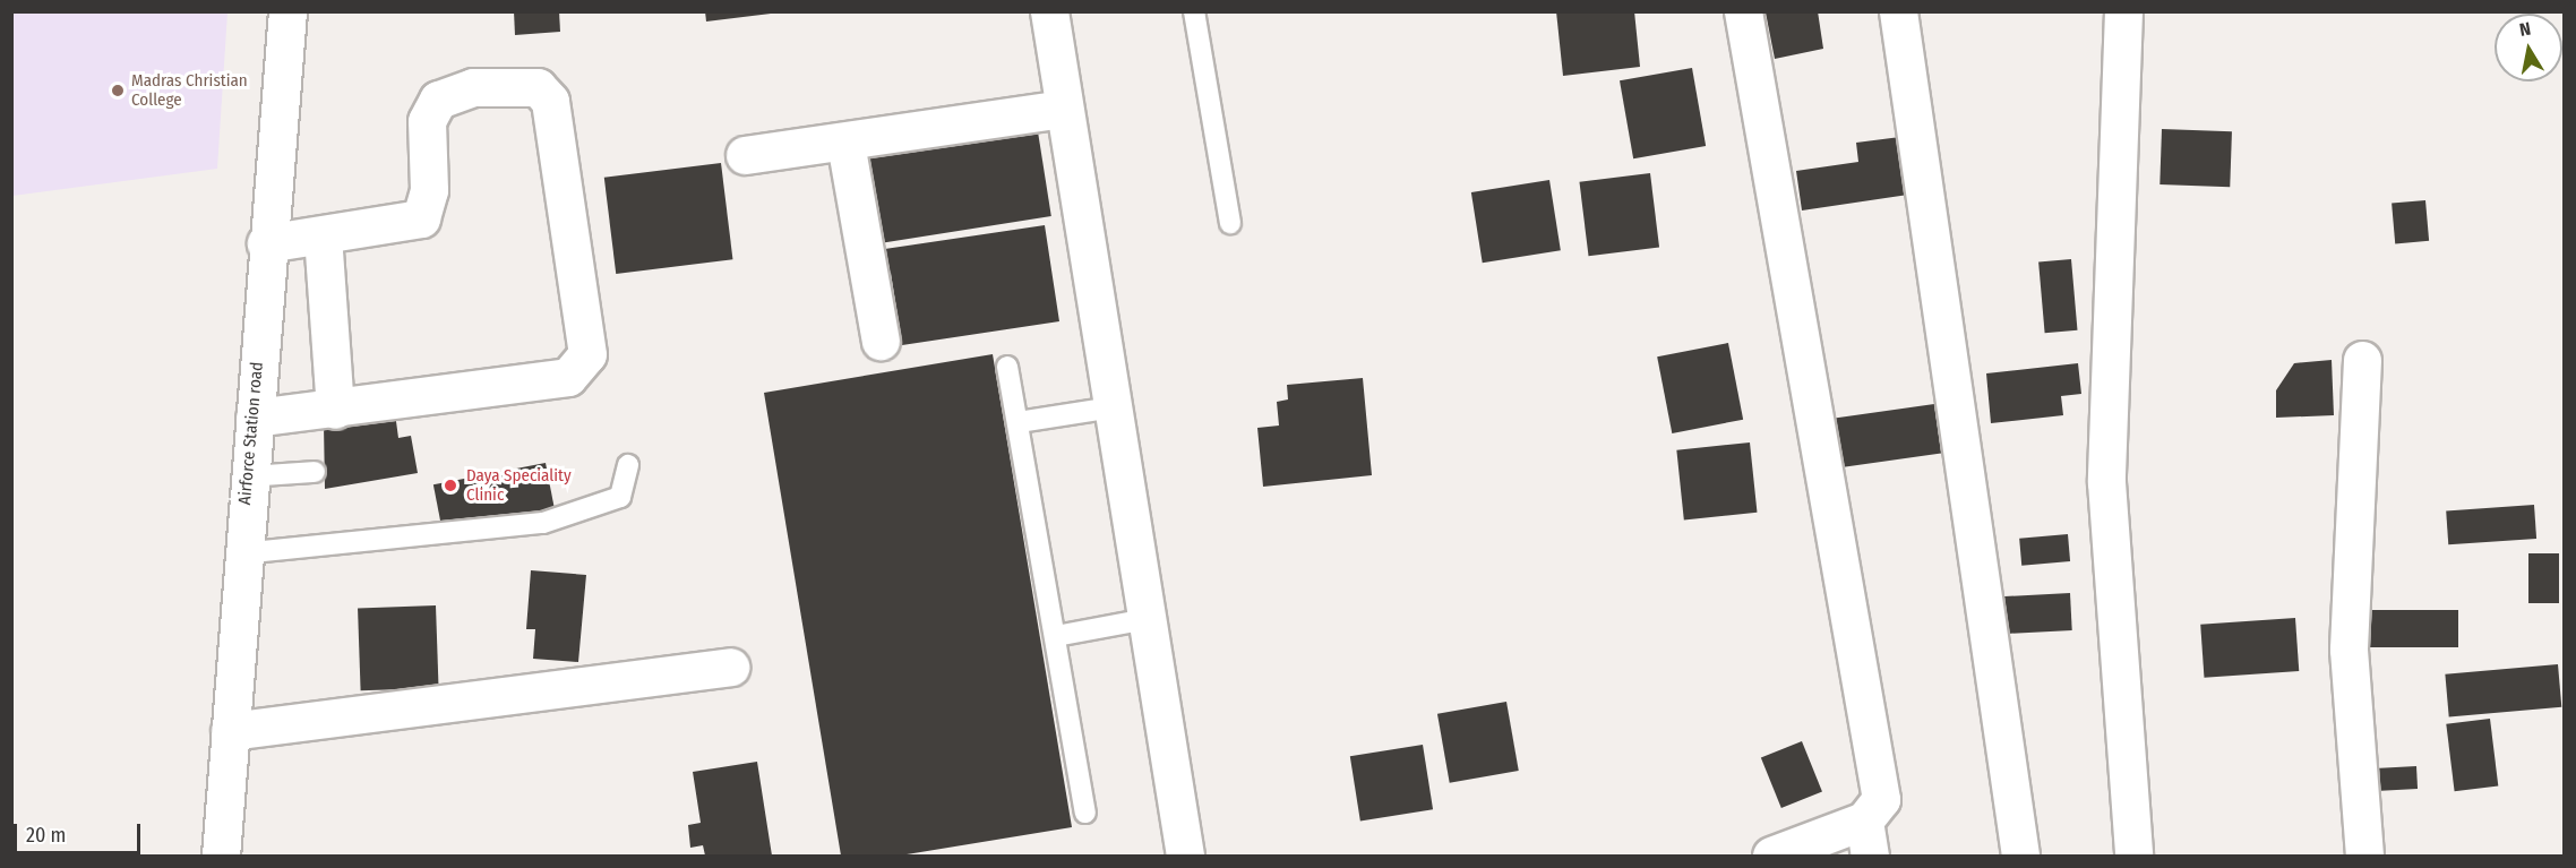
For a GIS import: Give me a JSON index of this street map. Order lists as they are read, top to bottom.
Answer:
{
  "streets": {
    "street": ["Airforce Station road"]
  },
  "places": ["Madras Christian College", "Daya Speciality Clinic"],
  "scale_bar": "20 m",
  "north": "top"
}
